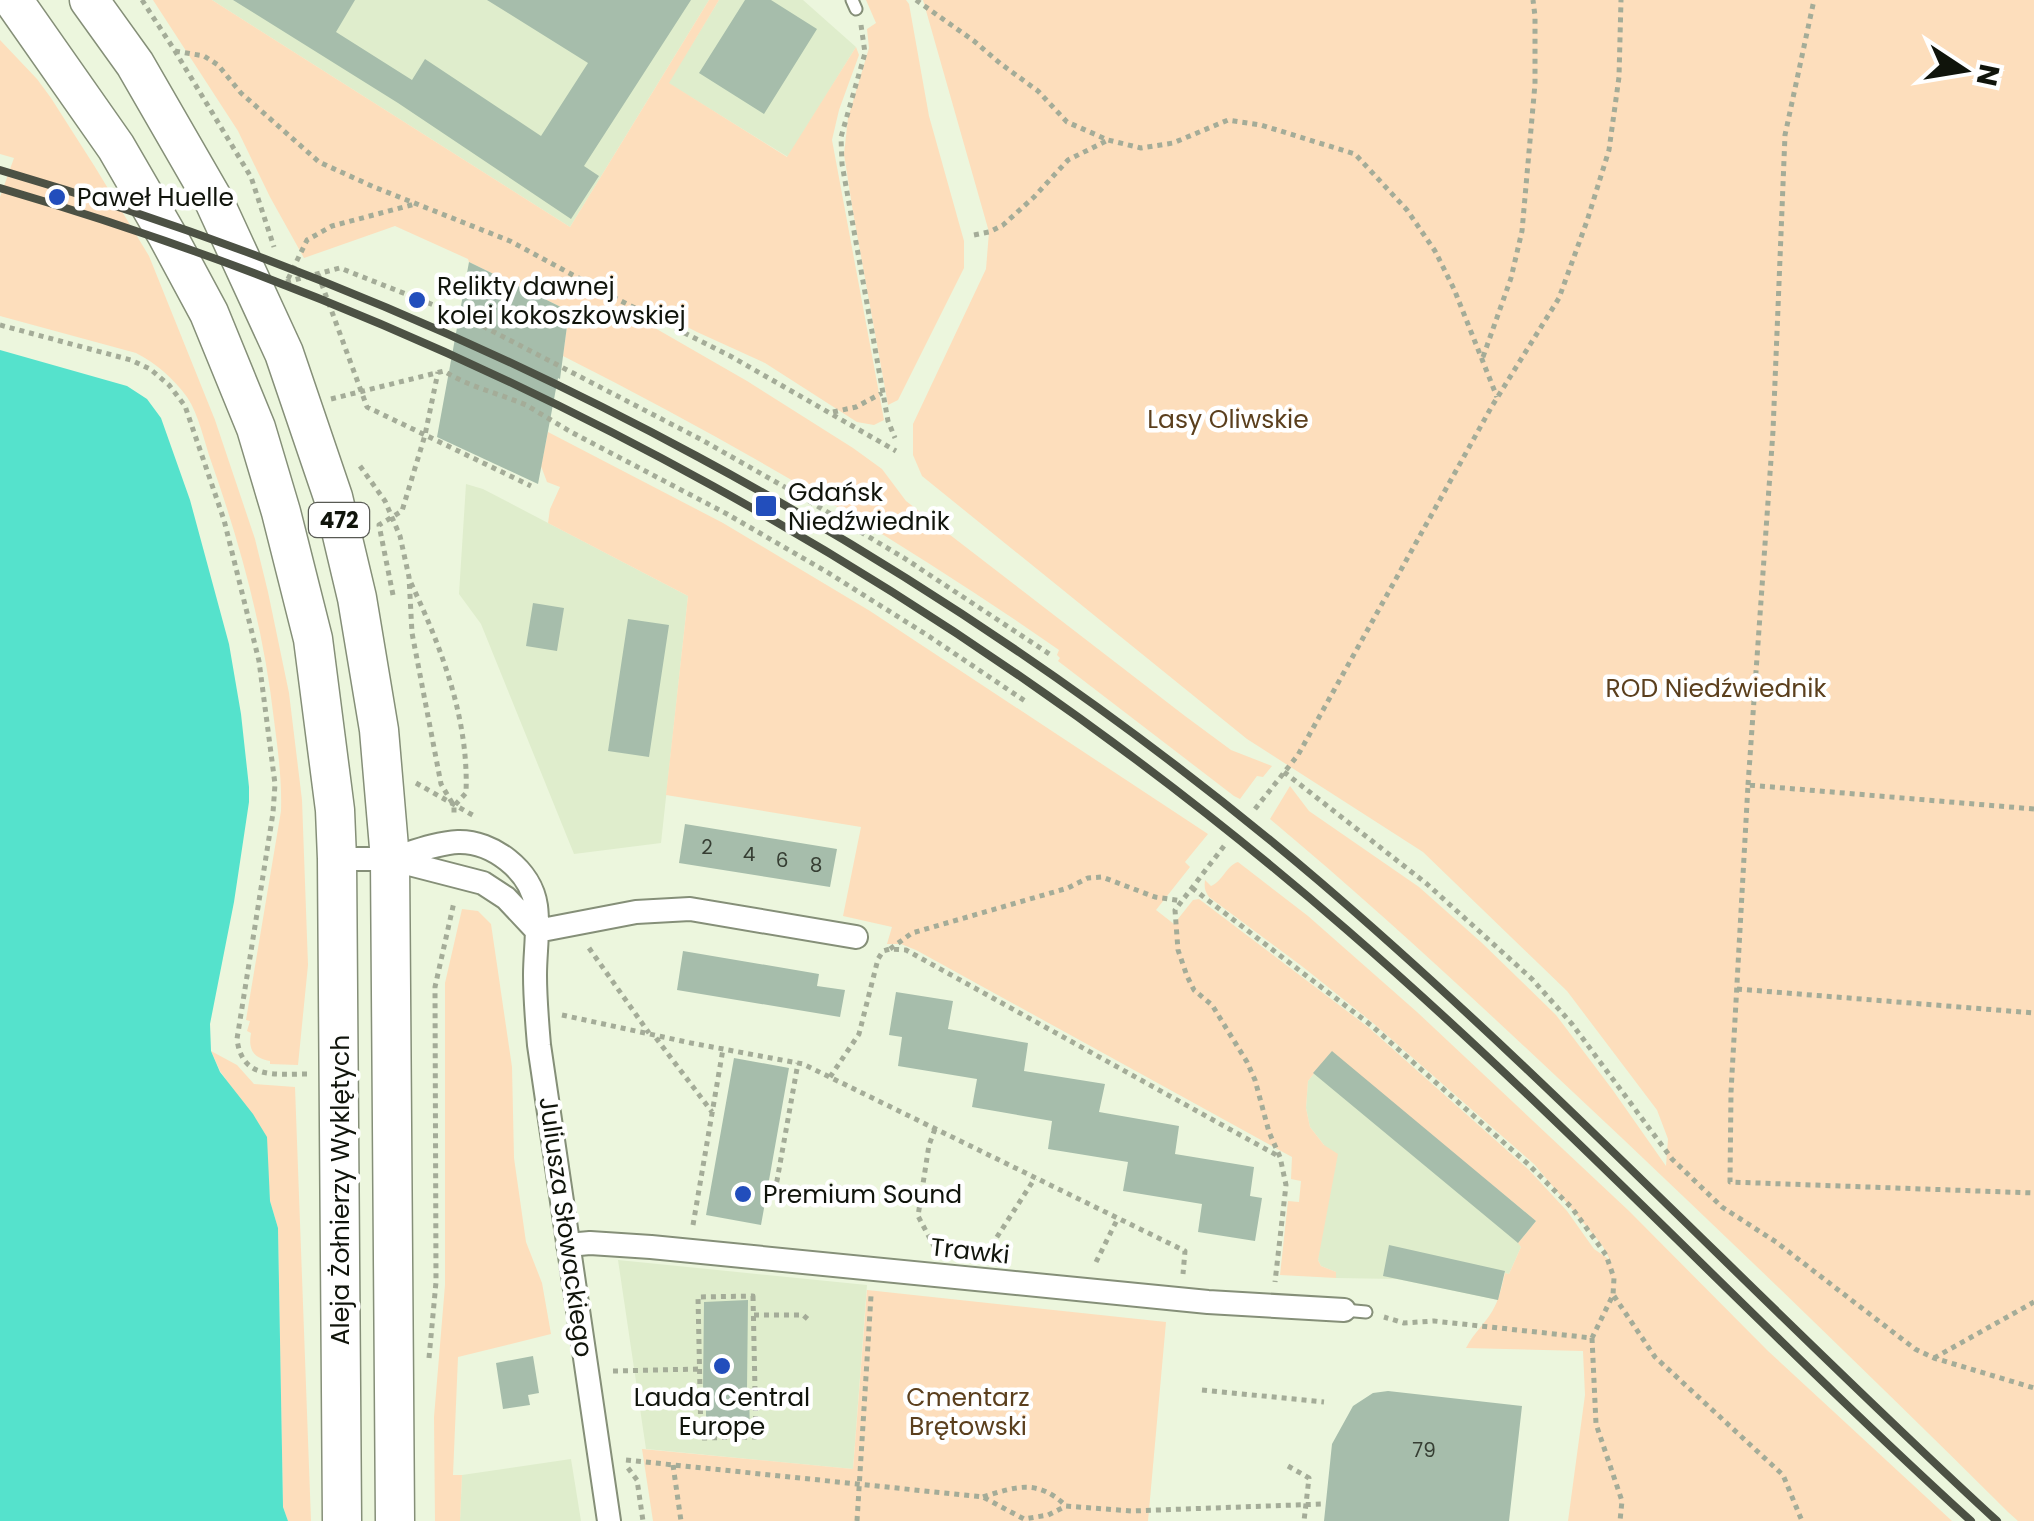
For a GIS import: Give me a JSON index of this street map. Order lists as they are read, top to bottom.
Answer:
{
  "streets": {
    "main road": ["472", "Aleja Żołnierzy Wyklętych"],
    "street": ["Juliusza Słowackiego", "Trawki"]
  },
  "crossings": [
    ["472", "Aleja Żołnierzy Wyklętych"],
    ["472", "Juliusza Słowackiego"],
    ["Aleja Żołnierzy Wyklętych", "Juliusza Słowackiego"],
    ["Juliusza Słowackiego", "Trawki"]
  ],
  "parks": ["Lasy Oliwskie", "ROD Niedźwiednik", "Cmentarz Brętowski"],
  "places": {
    "other": [
      "Paweł Huelle",
      "Relikty dawnej kolei kokoszkowskiej",
      "Premium Sound",
      "Lauda Central Europe"
    ],
    "transit": ["Gdańsk Niedźwiednik"]
  },
  "house_numbers": [
    "2",
    "4",
    "6",
    "8",
    "79"
  ],
  "north": "right"
}
